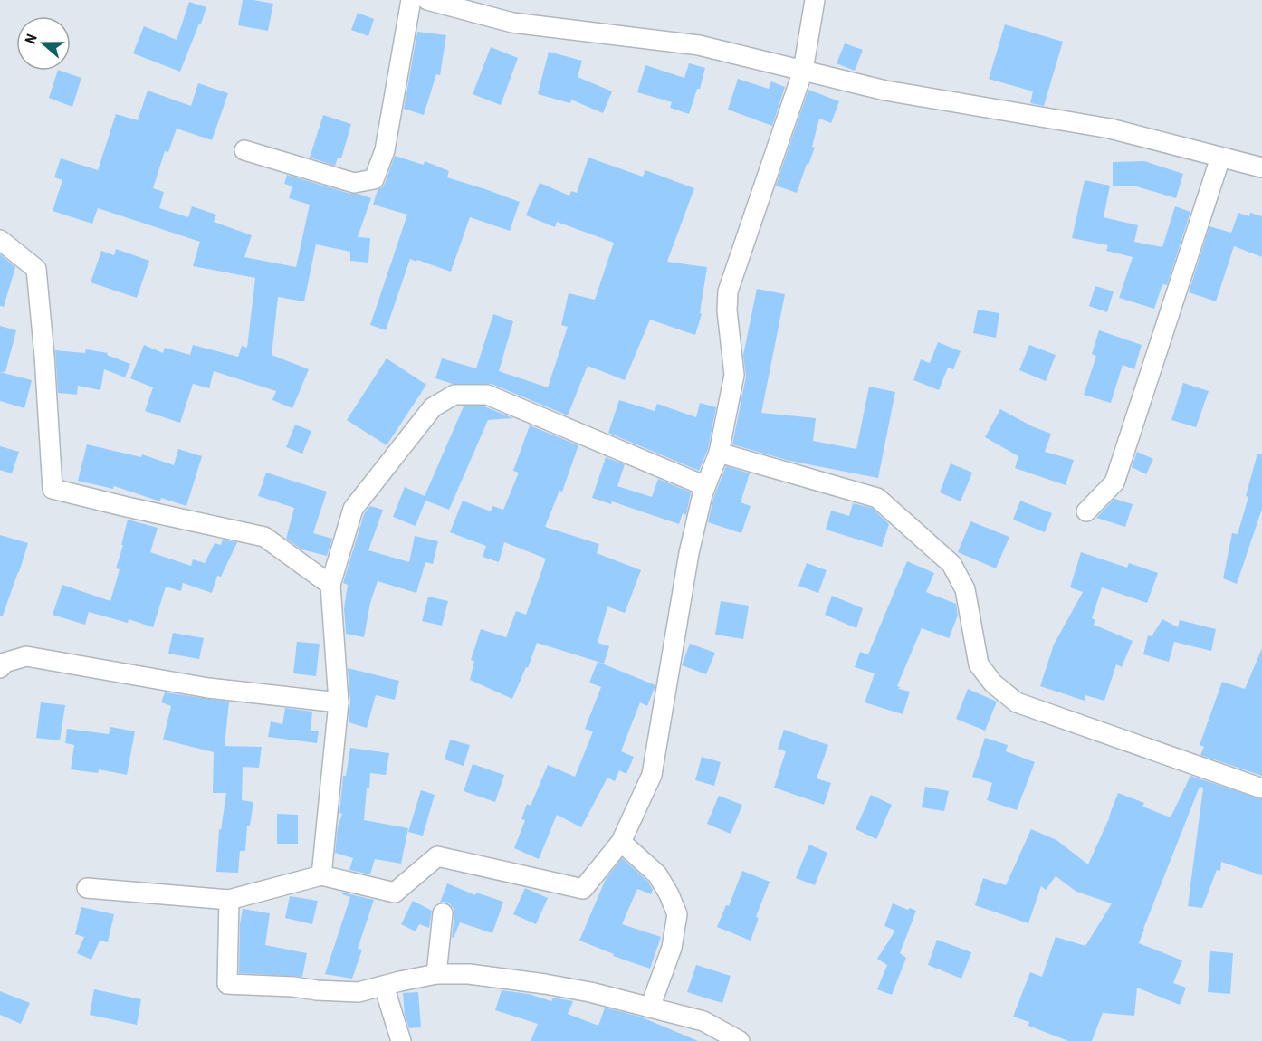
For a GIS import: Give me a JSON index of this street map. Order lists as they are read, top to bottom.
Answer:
{
  "north": "left"
}
